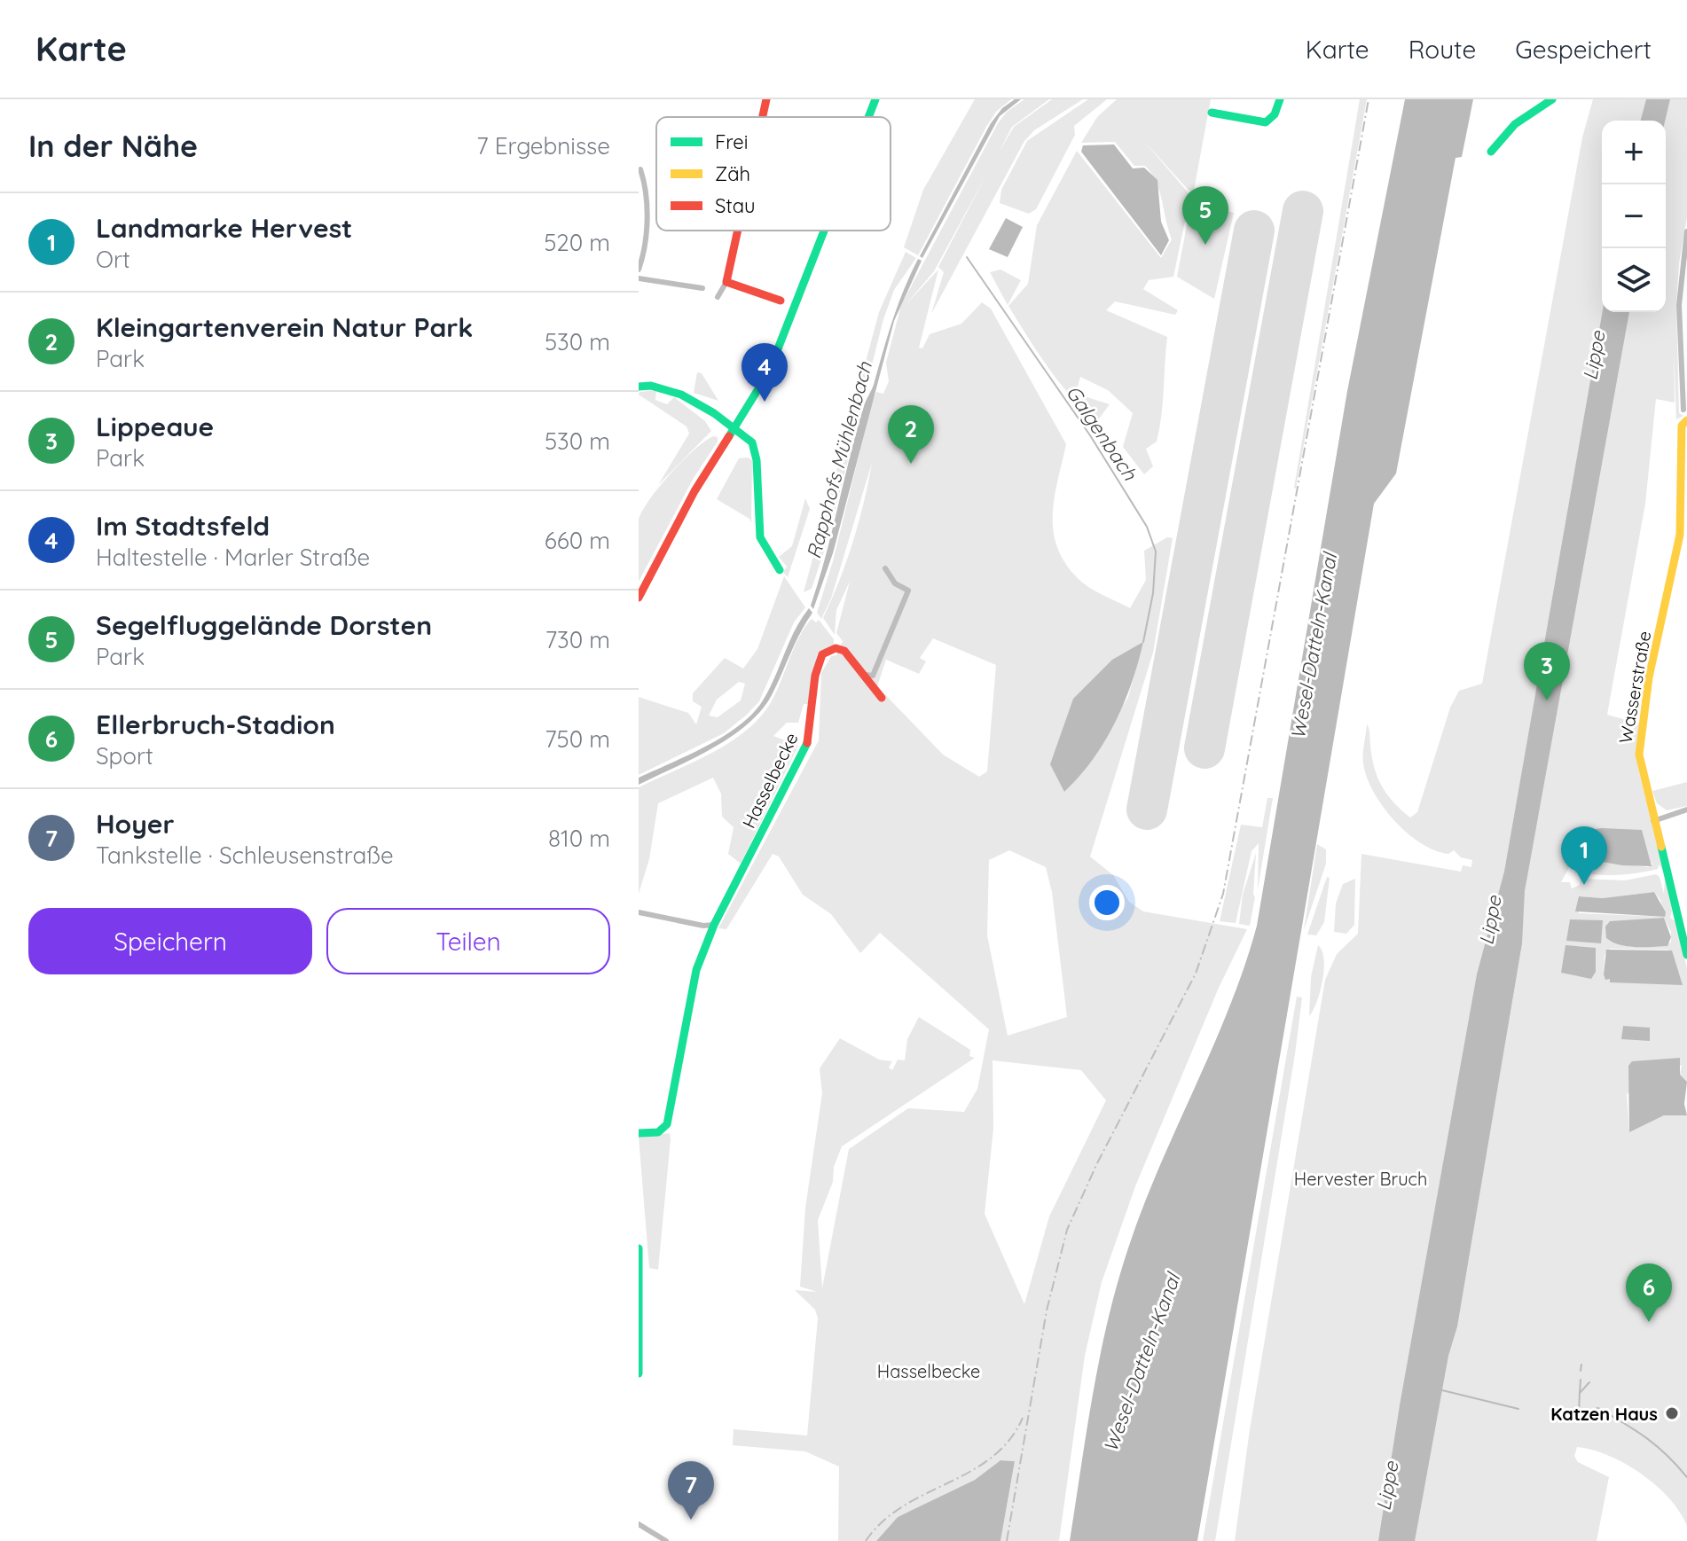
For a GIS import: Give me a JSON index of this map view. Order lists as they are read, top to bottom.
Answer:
{
  "streets": {
    "street": ["Wasserstraße", "Hasselbecke"]
  },
  "water": [
    "Lippe",
    "Galgenbach",
    "Rapphofs Mühlenbach",
    "Wesel-Datteln-Kanal"
  ],
  "parks": ["Hervester Bruch", "Hasselbecke"],
  "places": ["Katzen Haus"],
  "legend": ["Frei", "Zäh", "Stau"],
  "page": {
    "header": "Karte",
    "nav": ["Karte", "Route", "Gespeichert"],
    "heading": ["In der Nähe", "7 Ergebnisse"],
    "map_buttons": ["+", "−"],
    "pins": [
      "5",
      "4",
      "2",
      "3",
      "1",
      "6",
      "7"
    ],
    "list": [
      {
        "mark": "1",
        "name": "Landmarke Hervest",
        "note": "Ort",
        "value": "520 m"
      },
      {
        "mark": "2",
        "name": "Kleingartenverein Natur Park",
        "note": "Park",
        "value": "530 m"
      },
      {
        "mark": "3",
        "name": "Lippeaue",
        "note": "Park",
        "value": "530 m"
      },
      {
        "mark": "4",
        "name": "Im Stadtsfeld",
        "note": "Haltestelle · Marler Straße",
        "value": "660 m"
      },
      {
        "mark": "5",
        "name": "Segelfluggelände Dorsten",
        "note": "Park",
        "value": "730 m"
      },
      {
        "mark": "6",
        "name": "Ellerbruch-Stadion",
        "note": "Sport",
        "value": "750 m"
      },
      {
        "mark": "7",
        "name": "Hoyer",
        "note": "Tankstelle · Schleusenstraße",
        "value": "810 m"
      }
    ],
    "buttons": ["Speichern", "Teilen"]
  }
}
